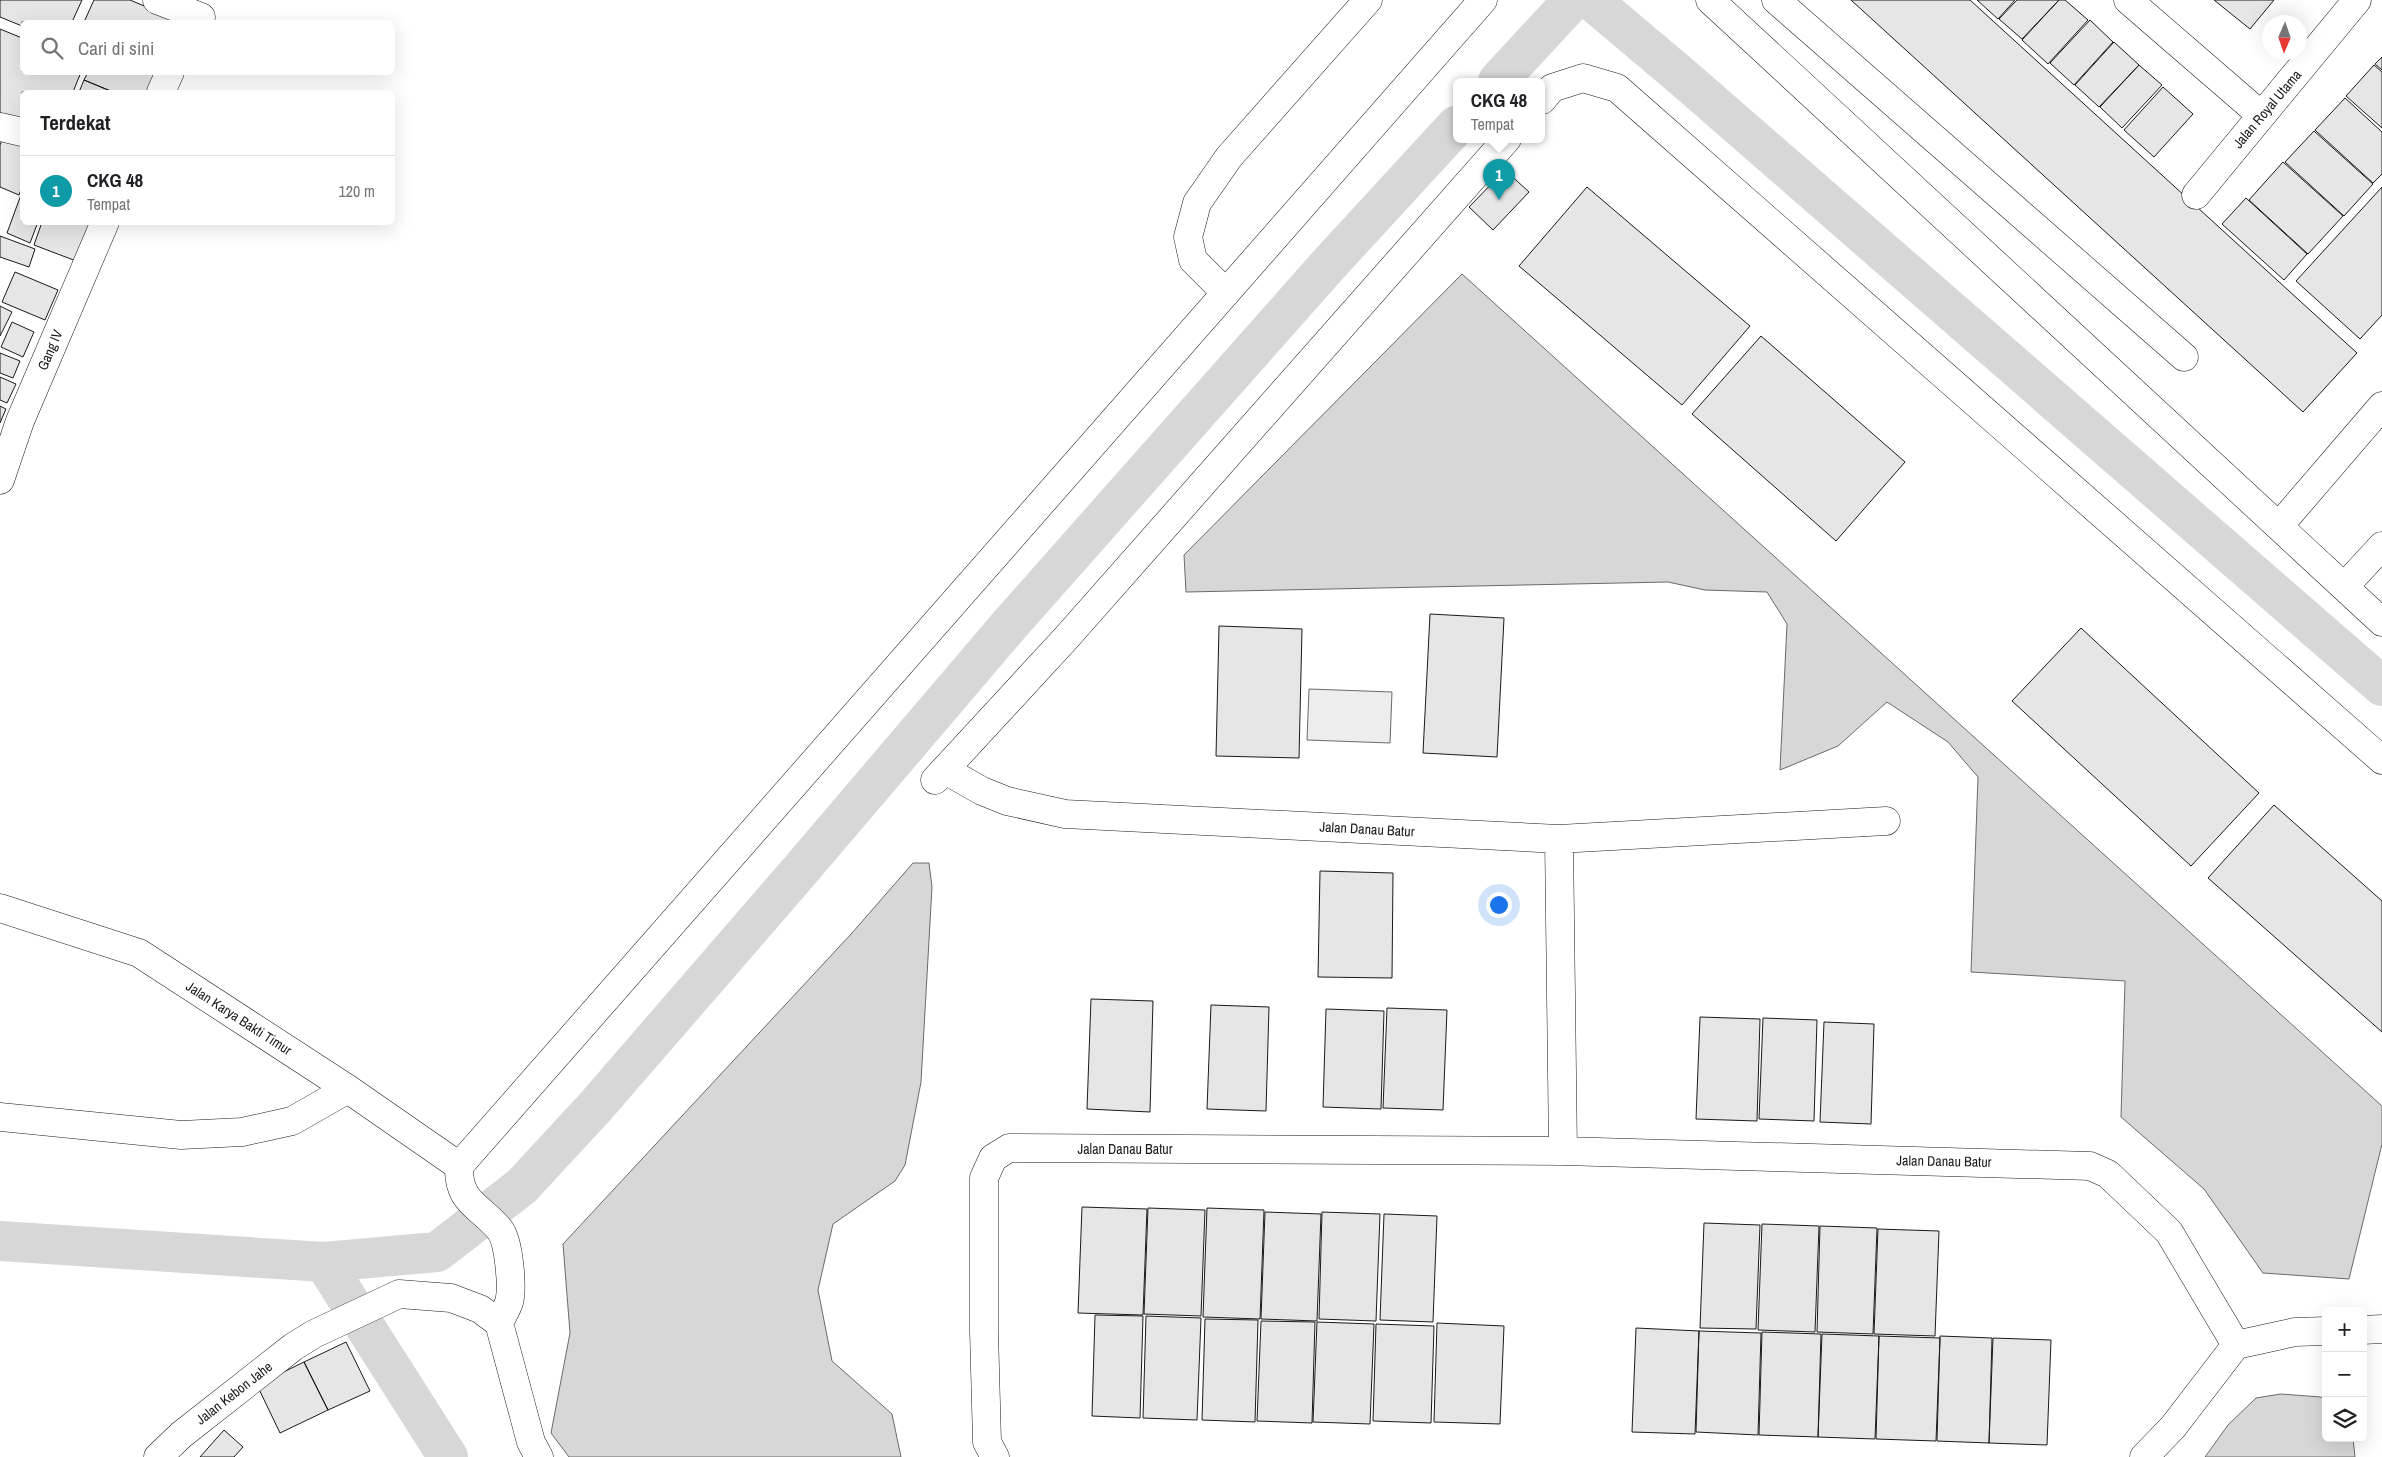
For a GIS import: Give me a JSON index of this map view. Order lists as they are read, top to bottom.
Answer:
{
  "streets": {
    "street": [
      "Jalan Royal Utama",
      "Gang IV",
      "Jalan Danau Batur",
      "Jalan Karya Bakti Timur",
      "Jalan Kebon Jahe"
    ]
  },
  "north": "bottom",
  "page": {
    "search": "Cari di sini",
    "popup": ["CKG 48", "Tempat"],
    "heading": "Terdekat",
    "list": [
      {
        "mark": "1",
        "name": "CKG 48",
        "note": "Tempat",
        "value": "120 m"
      }
    ],
    "pins": "1",
    "map_buttons": ["+", "−"]
  }
}
